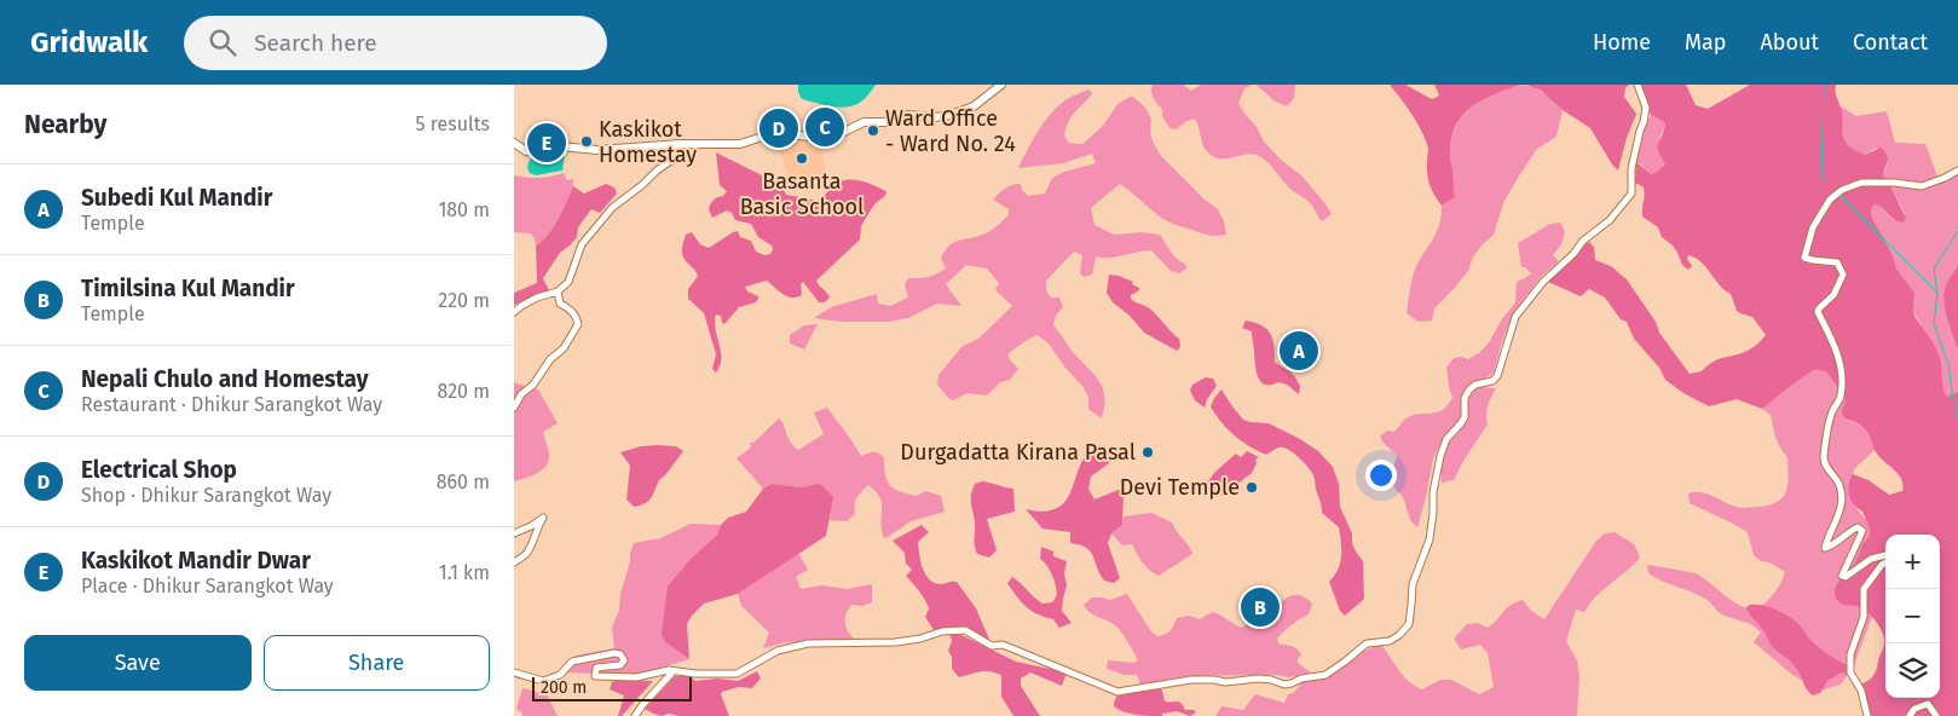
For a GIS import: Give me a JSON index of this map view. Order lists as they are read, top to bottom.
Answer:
{
  "places": [
    "Ward Office - Ward No. 24",
    "Kaskikot Homestay",
    "Basanta Basic School",
    "Durgadatta Kirana Pasal",
    "Devi Temple"
  ],
  "scale_bar": "200 m",
  "page": {
    "header": "Gridwalk",
    "search": "Search here",
    "nav": [
      "Home",
      "Map",
      "About",
      "Contact"
    ],
    "heading": ["Nearby", "5 results"],
    "pins": [
      "C",
      "D",
      "E",
      "A",
      "B"
    ],
    "list": [
      {
        "mark": "A",
        "name": "Subedi Kul Mandir",
        "note": "Temple",
        "value": "180 m"
      },
      {
        "mark": "B",
        "name": "Timilsina Kul Mandir",
        "note": "Temple",
        "value": "220 m"
      },
      {
        "mark": "C",
        "name": "Nepali Chulo and Homestay",
        "note": "Restaurant · Dhikur Sarangkot Way",
        "value": "820 m"
      },
      {
        "mark": "D",
        "name": "Electrical Shop",
        "note": "Shop · Dhikur Sarangkot Way",
        "value": "860 m"
      },
      {
        "mark": "E",
        "name": "Kaskikot Mandir Dwar",
        "note": "Place · Dhikur Sarangkot Way",
        "value": "1.1 km"
      }
    ],
    "map_buttons": ["+", "−"],
    "buttons": ["Save", "Share"],
    "scale": "200 m"
  }
}
